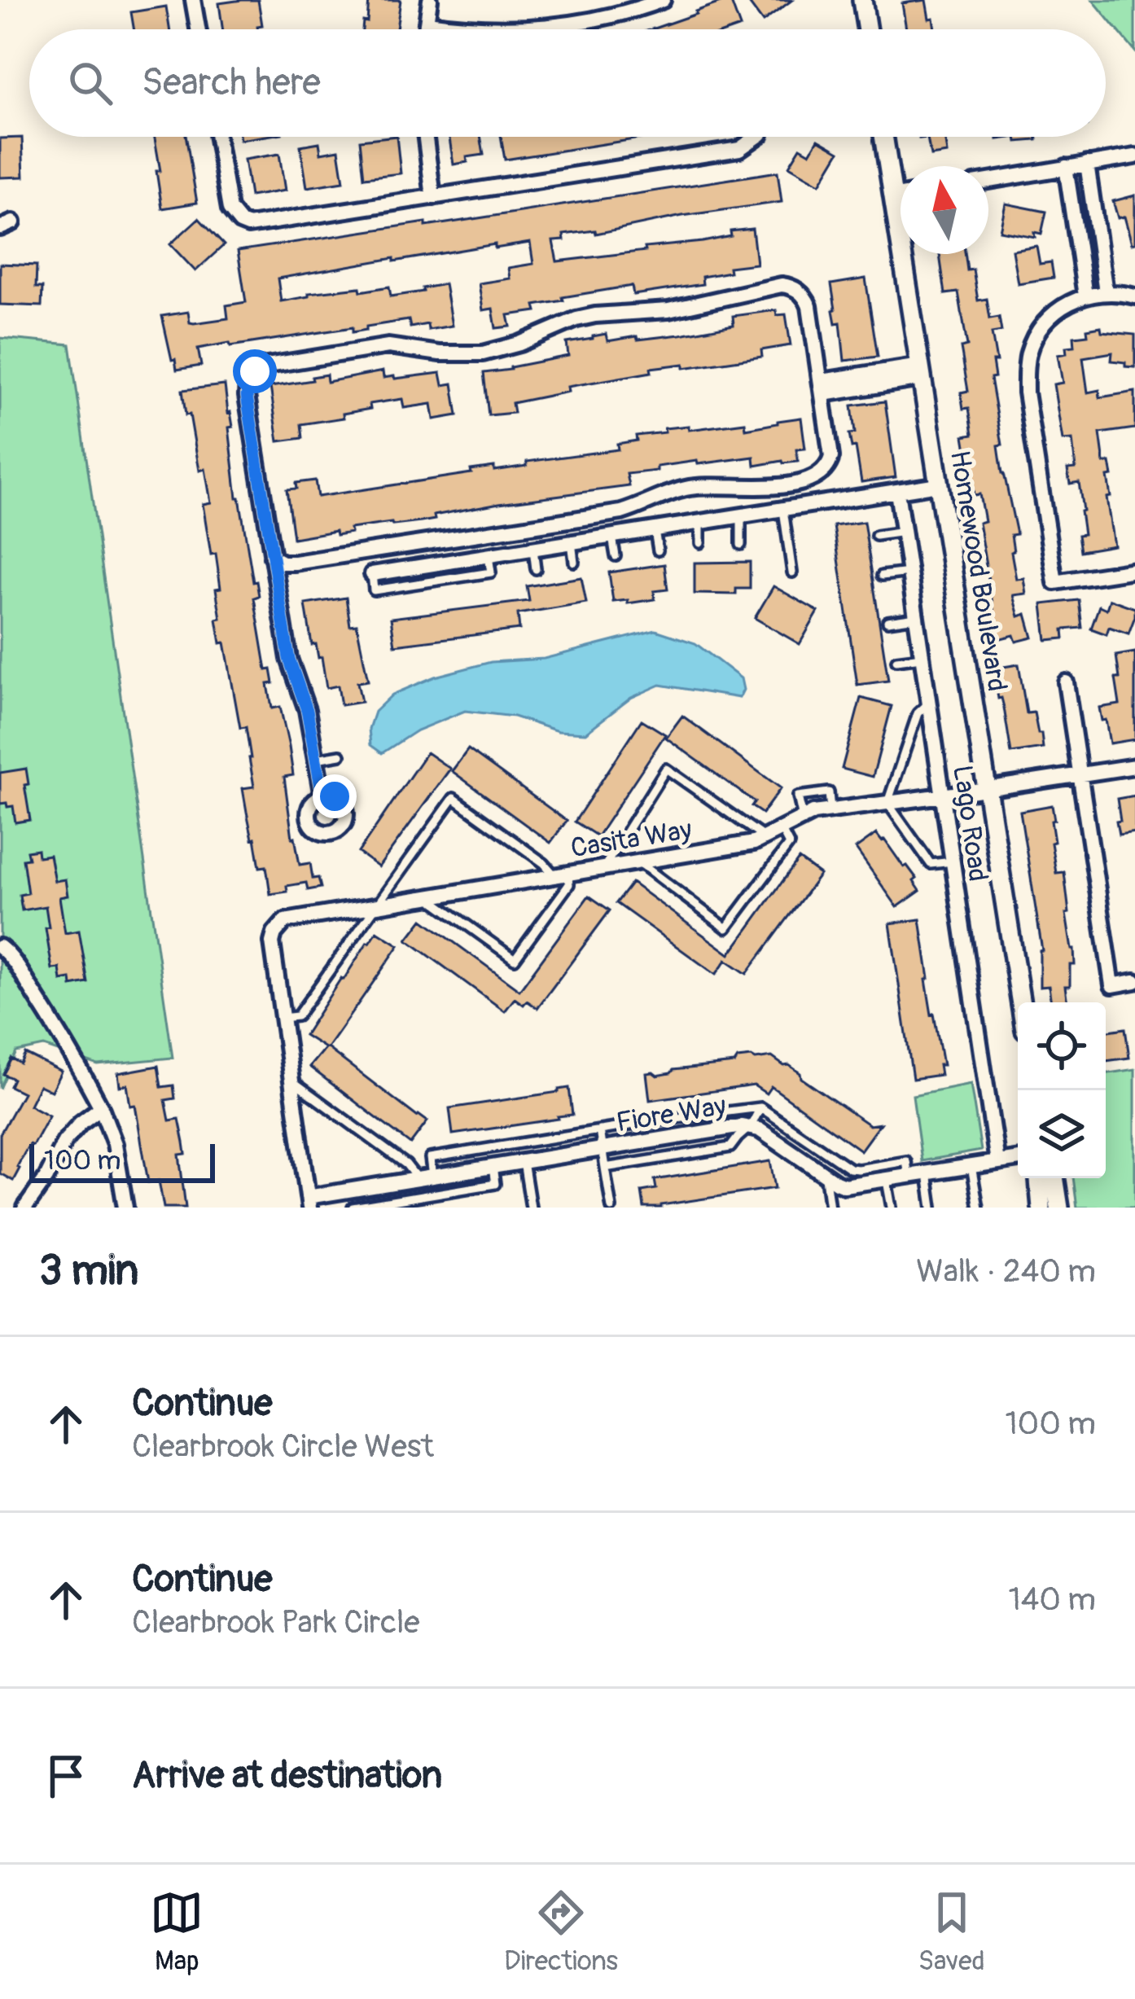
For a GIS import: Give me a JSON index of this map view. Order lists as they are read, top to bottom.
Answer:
{
  "streets": {
    "street": [
      "Homewood Boulevard",
      "Lago Road",
      "Casita Way",
      "Fiore Way"
    ]
  },
  "crossings": [
    ["Homewood Boulevard", "Casita Way"],
    ["Lago Road", "Casita Way"],
    ["Lago Road", "Fiore Way"]
  ],
  "scale_bar": "100 m",
  "north": "top",
  "page": {
    "search": "Search here",
    "scale": "100 m",
    "heading": ["3 min", "Walk · 240 m"],
    "list": [
      ["Continue", "Clearbrook Circle West", "100 m"],
      ["Continue", "Clearbrook Park Circle", "140 m"],
      "Arrive at destination"
    ],
    "nav": ["Map", "Directions", "Saved"]
  }
}
